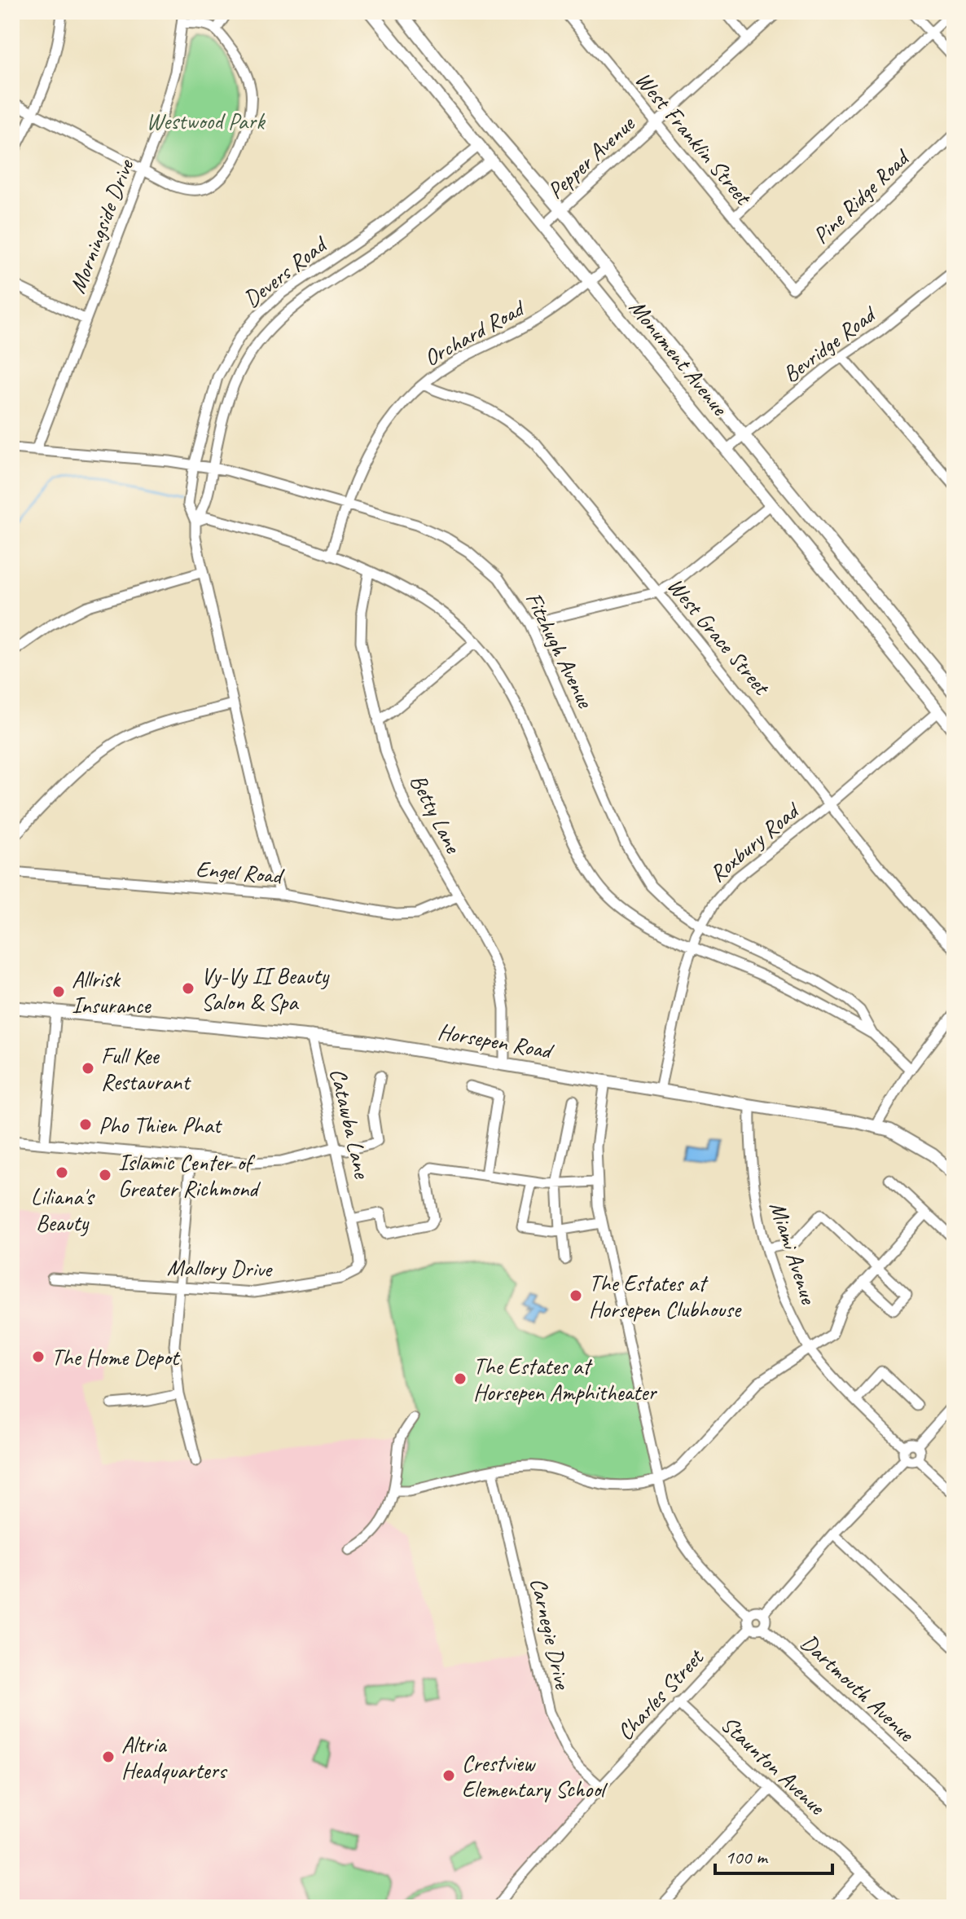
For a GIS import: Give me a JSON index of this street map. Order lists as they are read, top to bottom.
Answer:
{
  "streets": {
    "street": [
      "West Franklin Street",
      "Pepper Avenue",
      "Pine Ridge Road",
      "Morningside Drive",
      "Devers Road",
      "Orchard Road",
      "Bevridge Road",
      "Monument Avenue",
      "West Grace Street",
      "Fitzhugh Avenue",
      "Betty Lane",
      "Roxbury Road",
      "Engel Road",
      "Horsepen Road",
      "Catawba Lane",
      "Miami Avenue",
      "Mallory Drive",
      "Carnegie Drive",
      "Dartmouth Avenue",
      "Charles Street",
      "Staunton Avenue"
    ]
  },
  "crossings": [
    ["West Franklin Street", "Pepper Avenue"],
    ["West Franklin Street", "Pine Ridge Road"],
    ["Pepper Avenue", "Monument Avenue"],
    ["Morningside Drive", "Fitzhugh Avenue"],
    ["Devers Road", "Monument Avenue"],
    ["Devers Road", "Fitzhugh Avenue"],
    ["Devers Road", "Engel Road"],
    ["Orchard Road", "Monument Avenue"],
    ["Orchard Road", "West Grace Street"],
    ["Orchard Road", "Fitzhugh Avenue"],
    ["Bevridge Road", "Monument Avenue"],
    ["Monument Avenue", "Roxbury Road"],
    ["West Grace Street", "Roxbury Road"],
    ["Fitzhugh Avenue", "Betty Lane"],
    ["Fitzhugh Avenue", "Roxbury Road"],
    ["Betty Lane", "Engel Road"],
    ["Betty Lane", "Horsepen Road"],
    ["Roxbury Road", "Horsepen Road"],
    ["Horsepen Road", "Catawba Lane"],
    ["Horsepen Road", "Miami Avenue"],
    ["Catawba Lane", "Mallory Drive"],
    ["Carnegie Drive", "Charles Street"],
    ["Dartmouth Avenue", "Charles Street"],
    ["Charles Street", "Staunton Avenue"]
  ],
  "parks": ["Westwood Park"],
  "places": [
    "Vy-Vy II Beauty Salon & Spa",
    "Allrisk Insurance",
    "Full Kee Restaurant",
    "Pho Thien Phat",
    "Liliana's Beauty",
    "Islamic Center of Greater Richmond",
    "The Estates at Horsepen Clubhouse",
    "The Home Depot",
    "The Estates at Horsepen Amphitheater",
    "Altria Headquarters",
    "Crestview Elementary School"
  ],
  "scale_bar": "100 m"
}
